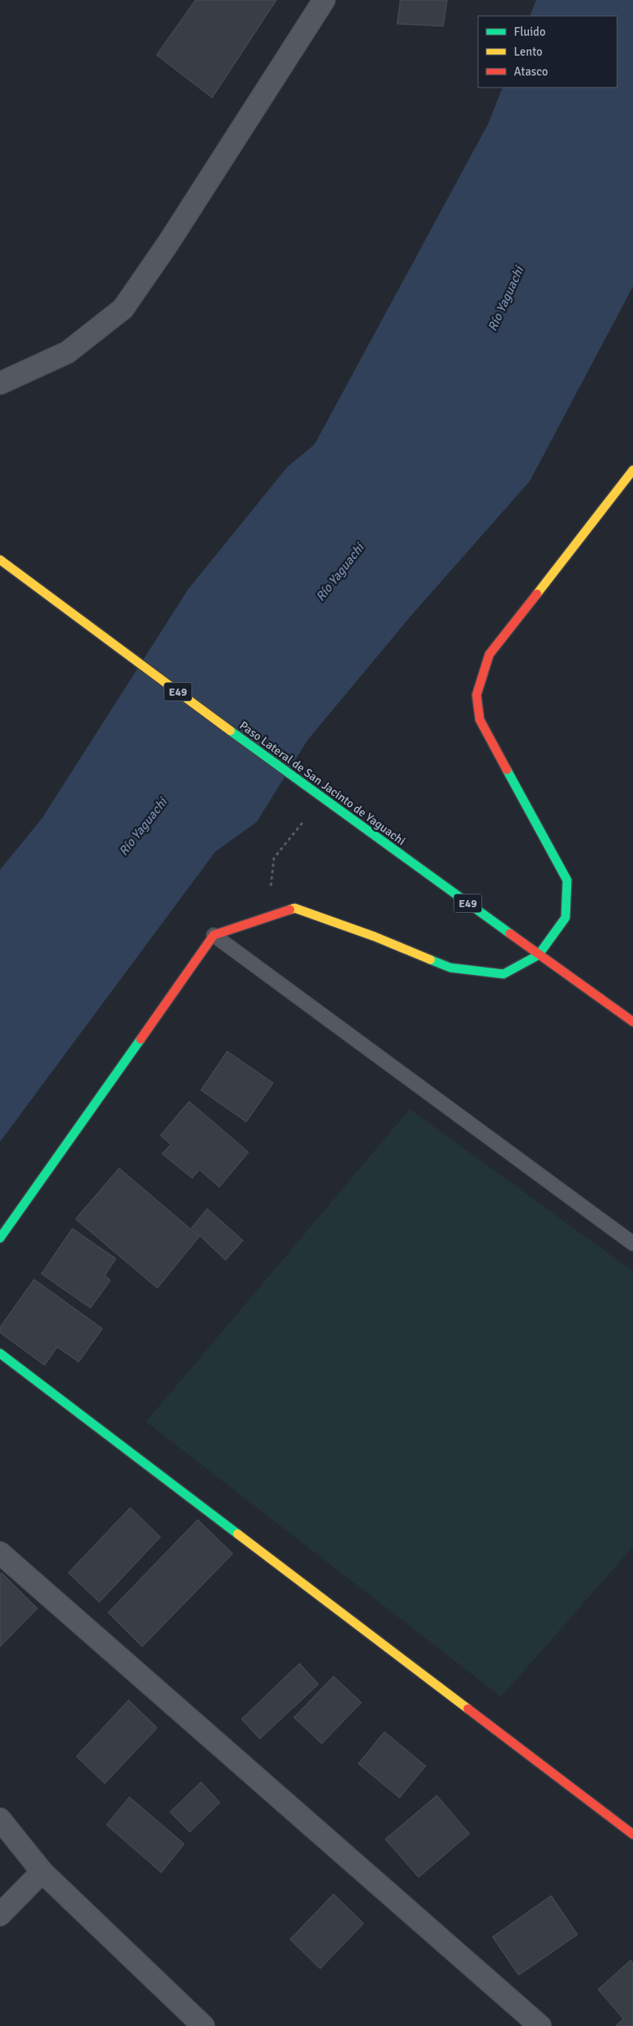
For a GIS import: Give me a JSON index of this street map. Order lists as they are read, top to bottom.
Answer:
{
  "streets": {
    "street": ["E49", "Paso Lateral de San Jacinto de Yaguachi"]
  },
  "water": ["Río Yaguachi"],
  "legend": ["Fluido", "Lento", "Atasco"]
}
